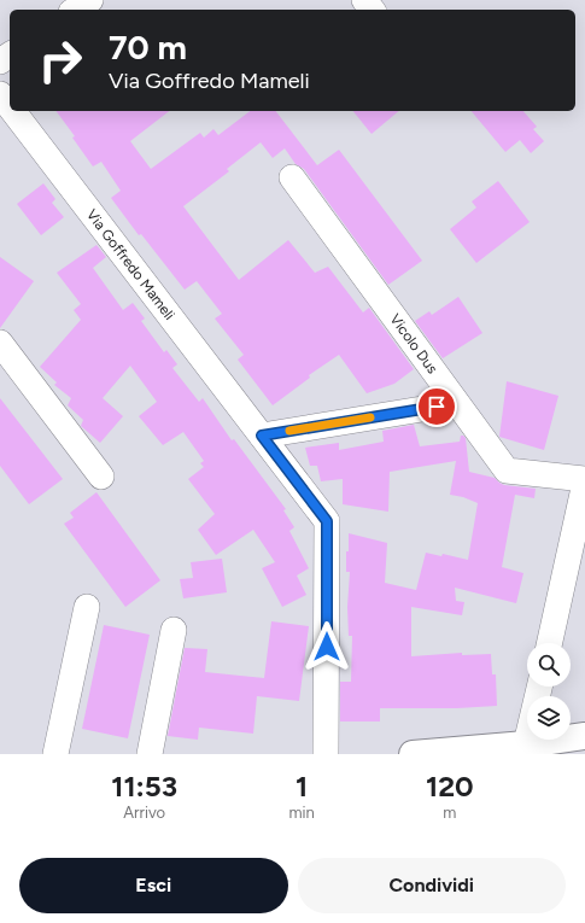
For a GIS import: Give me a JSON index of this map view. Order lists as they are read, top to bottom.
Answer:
{
  "streets": {
    "street": ["Via Goffredo Mameli", "Vicolo Dus"]
  },
  "page": {
    "turn": ["70 m", "Via Goffredo Mameli"],
    "eta": [
      "11:53",
      "Arrivo",
      "1",
      "min",
      "120",
      "m"
    ],
    "buttons": ["Esci", "Condividi"]
  }
}
